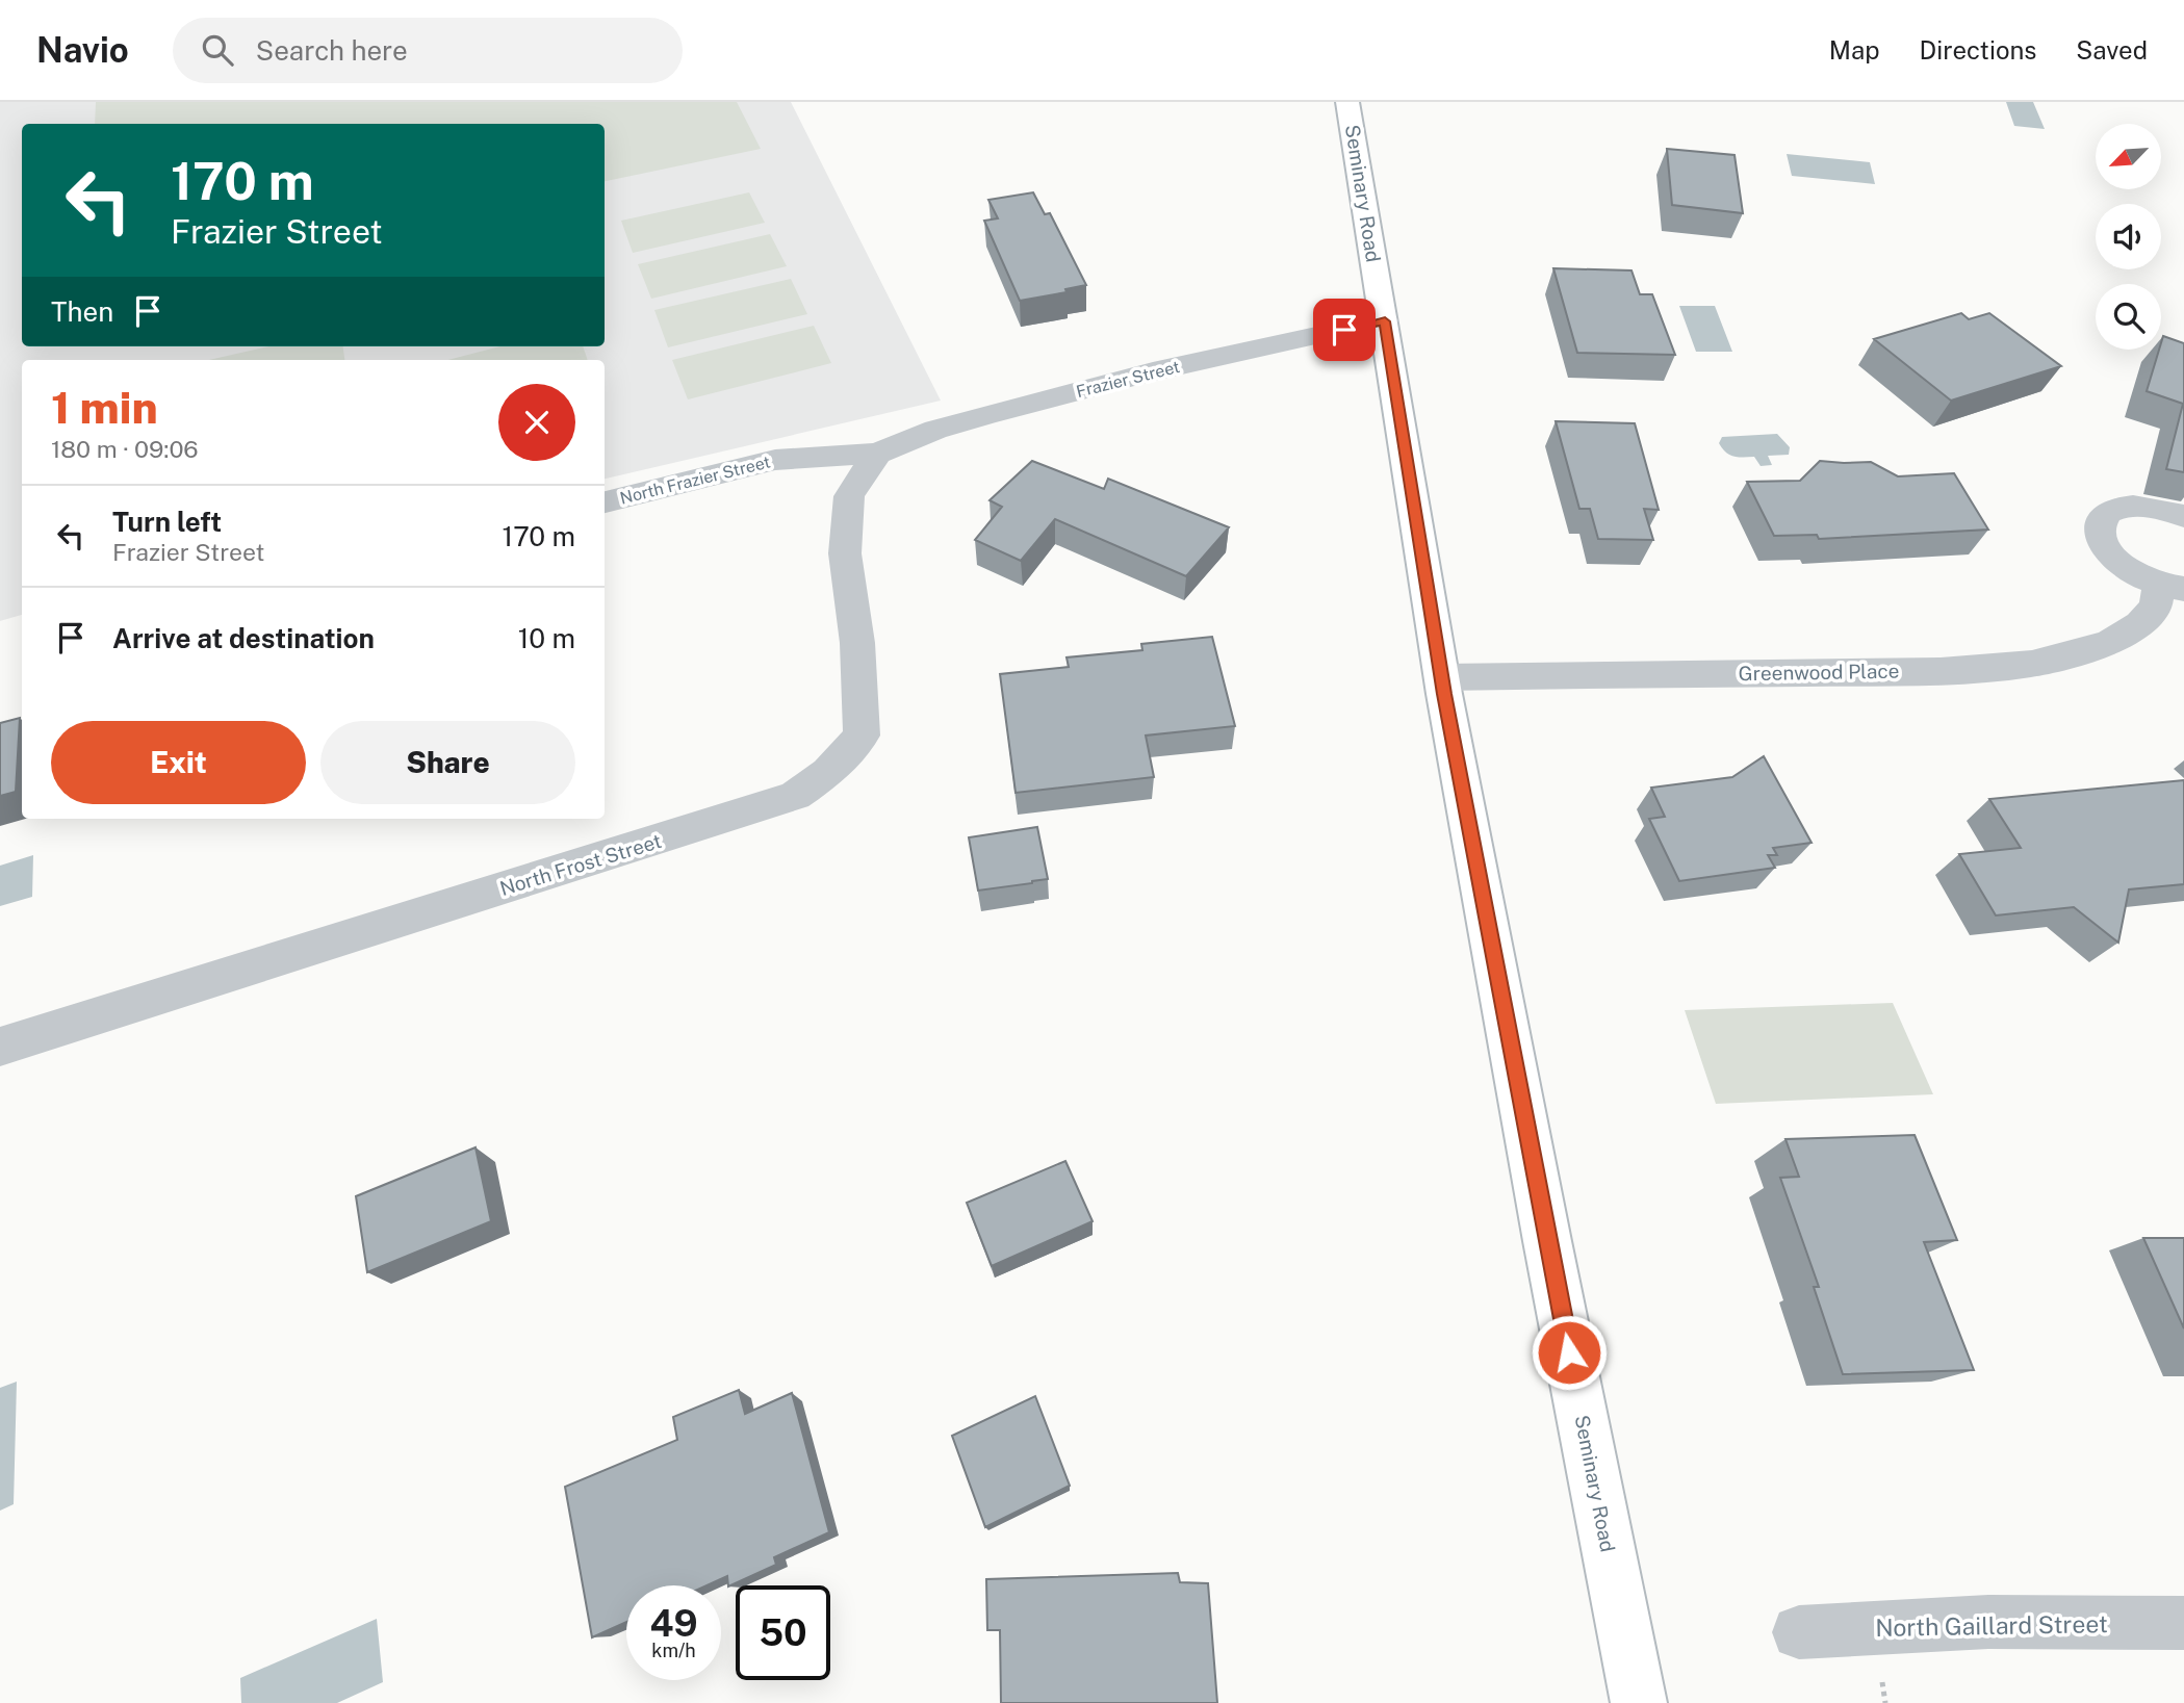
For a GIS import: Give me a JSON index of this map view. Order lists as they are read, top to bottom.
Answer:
{
  "streets": {
    "main road": ["Seminary Road"],
    "street": [
      "Frazier Street",
      "North Frazier Street",
      "Greenwood Place",
      "North Frost Street",
      "North Gaillard Street"
    ]
  },
  "crossings": [
    ["Seminary Road", "Frazier Street"],
    ["Seminary Road", "Greenwood Place"],
    ["Frazier Street", "North Frazier Street"],
    ["Frazier Street", "North Frost Street"],
    ["North Frazier Street", "North Frost Street"]
  ],
  "north": "bottom left",
  "page": {
    "header": "Navio",
    "search": "Search here",
    "nav": ["Map", "Directions", "Saved"],
    "turn": ["170 m", "Frazier Street"],
    "then": "Then",
    "heading": ["1 min", "180 m · 09:06"],
    "list": [
      {
        "name": "Turn left",
        "note": "Frazier Street",
        "value": "170 m"
      },
      {
        "name": "Arrive at destination",
        "value": "10 m"
      }
    ],
    "buttons": ["Exit", "Share"],
    "speed": "49 km/h",
    "limit": "50"
  }
}
